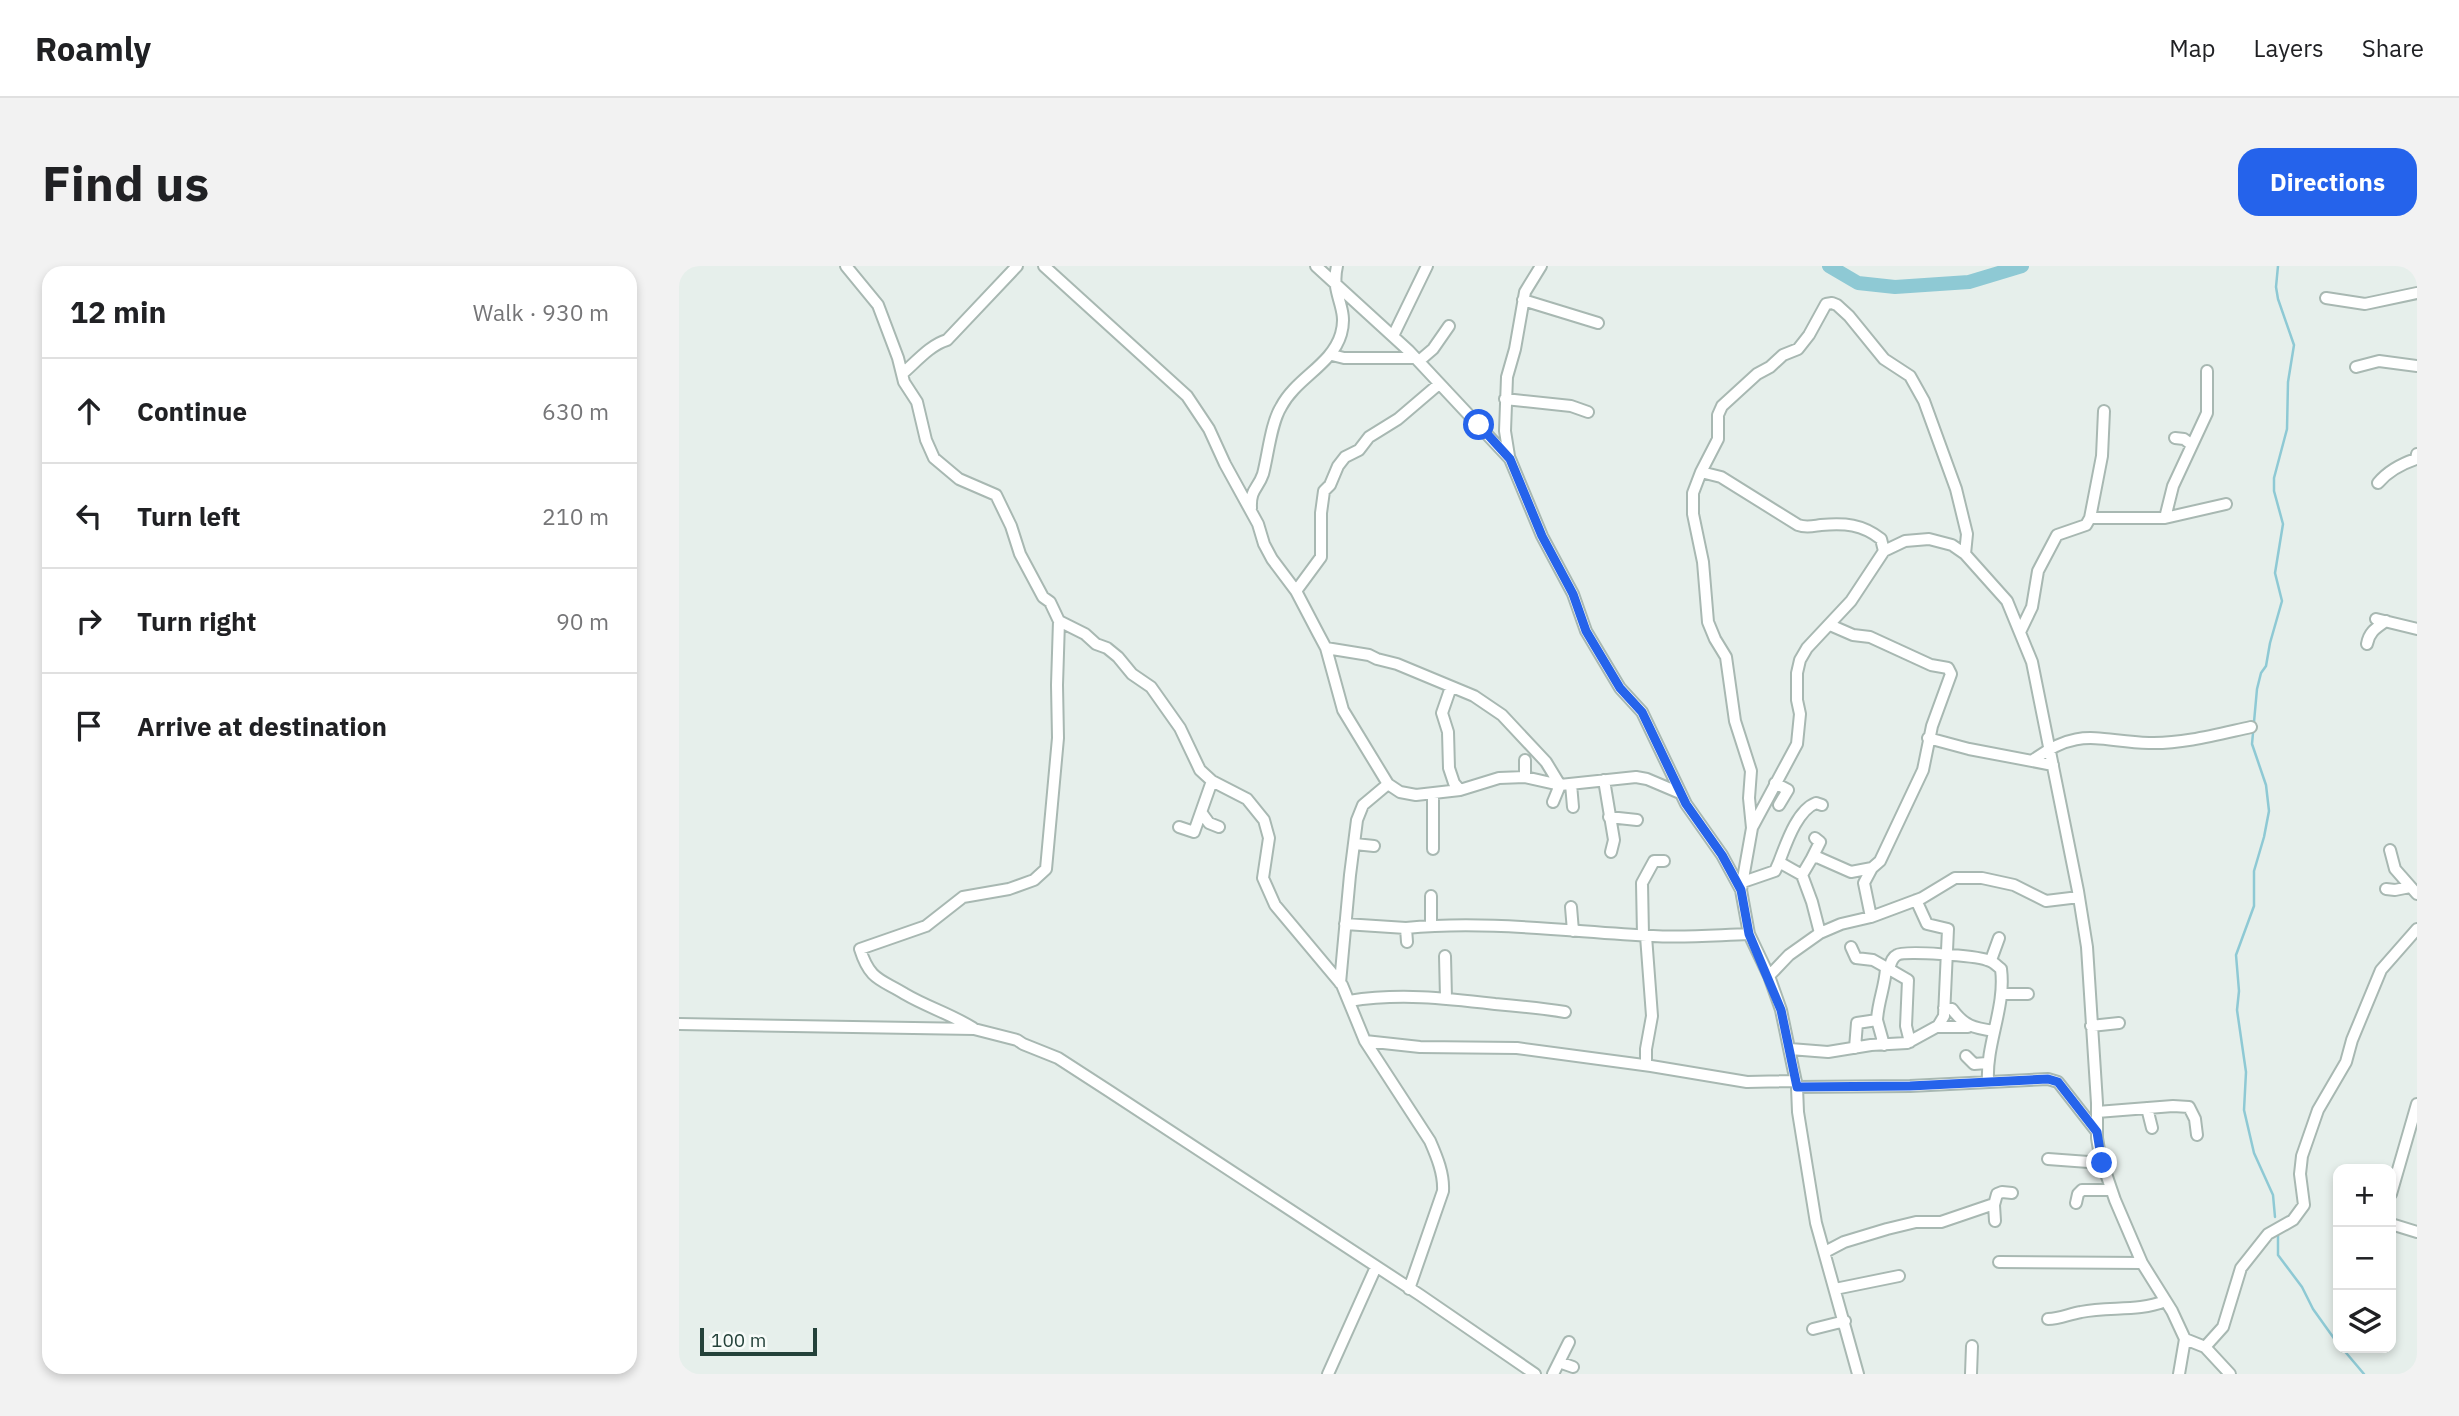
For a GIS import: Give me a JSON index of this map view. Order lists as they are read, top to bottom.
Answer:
{
  "scale_bar": "100 m",
  "page": {
    "header": "Roamly",
    "nav": ["Map", "Layers", "Share"],
    "buttons": "Directions",
    "title": "Find us",
    "heading": ["12 min", "Walk · 930 m"],
    "list": [
      ["Continue", "630 m"],
      ["Turn left", "210 m"],
      ["Turn right", "90 m"],
      "Arrive at destination"
    ],
    "map_buttons": ["+", "−"],
    "scale": "100 m"
  }
}
